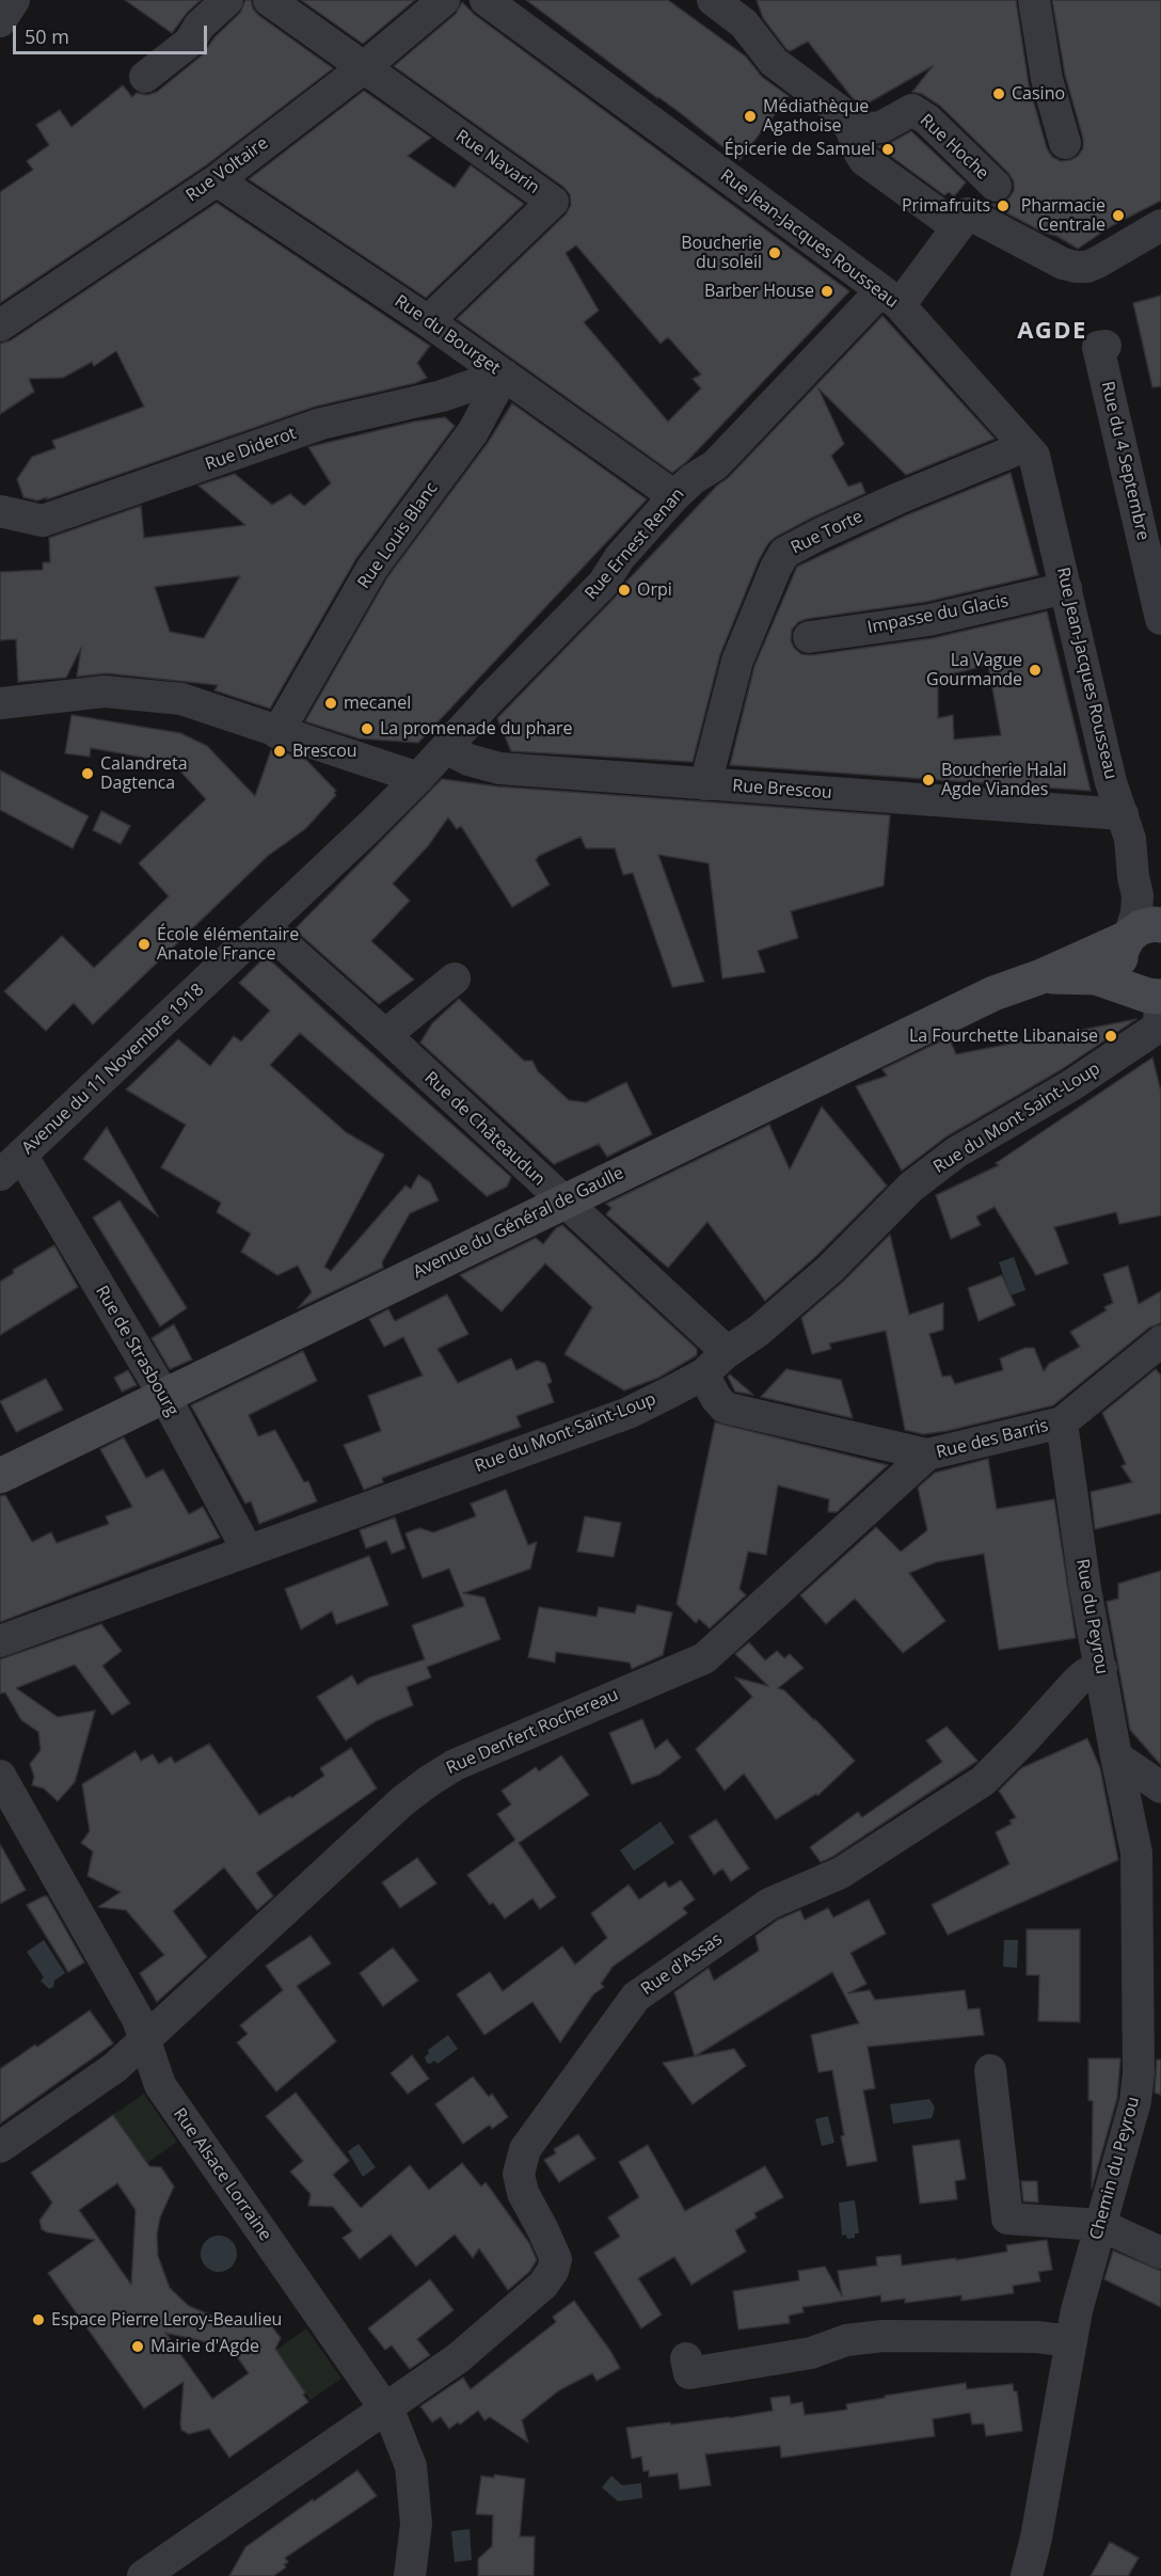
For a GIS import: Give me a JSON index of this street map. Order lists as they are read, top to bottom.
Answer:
{
  "streets": {
    "main road": ["Avenue du Général de Gaulle"],
    "street": [
      "Rue Hoche",
      "Rue Navarin",
      "Rue Voltaire",
      "Rue Jean-Jacques Rousseau",
      "Rue du Bourget",
      "Rue Diderot",
      "Rue du 4 Septembre",
      "Rue Torte",
      "Rue Louis Blanc",
      "Rue Ernest Renan",
      "Impasse du Glacis",
      "Rue Brescou",
      "Avenue du 11 Novembre 1918",
      "Rue du Mont Saint-Loup",
      "Rue de Châteaudun",
      "Rue de Strasbourg",
      "Rue des Barris",
      "Rue du Peyrou",
      "Rue Denfert Rochereau",
      "Rue d'Assas",
      "Chemin du Peyrou",
      "Rue Alsace Lorraine"
    ]
  },
  "crossings": [
    ["Rue Navarin", "Rue Voltaire"],
    ["Rue Navarin", "Rue du Bourget"],
    ["Rue Voltaire", "Rue du Bourget"],
    ["Rue Jean-Jacques Rousseau", "Rue Torte"],
    ["Rue Jean-Jacques Rousseau", "Rue Ernest Renan"],
    ["Rue Jean-Jacques Rousseau", "Impasse du Glacis"],
    ["Rue Jean-Jacques Rousseau", "Rue Brescou"],
    ["Rue Jean-Jacques Rousseau", "Avenue du Général de Gaulle"],
    ["Rue du Bourget", "Rue Diderot"],
    ["Rue du Bourget", "Rue Louis Blanc"],
    ["Rue du Bourget", "Rue Ernest Renan"],
    ["Rue Diderot", "Rue Louis Blanc"],
    ["Rue Torte", "Rue Brescou"],
    ["Rue Ernest Renan", "Rue Brescou"],
    ["Rue Ernest Renan", "Avenue du 11 Novembre 1918"],
    ["Rue Brescou", "Avenue du 11 Novembre 1918"],
    ["Avenue du 11 Novembre 1918", "Rue de Châteaudun"],
    ["Avenue du 11 Novembre 1918", "Rue de Strasbourg"],
    ["Rue du Mont Saint-Loup", "Rue de Châteaudun"],
    ["Rue du Mont Saint-Loup", "Avenue du Général de Gaulle"],
    ["Rue du Mont Saint-Loup", "Rue de Strasbourg"],
    ["Rue du Mont Saint-Loup", "Rue des Barris"],
    ["Rue de Châteaudun", "Avenue du Général de Gaulle"],
    ["Rue de Châteaudun", "Rue des Barris"],
    ["Avenue du Général de Gaulle", "Rue de Strasbourg"],
    ["Rue des Barris", "Rue du Peyrou"],
    ["Rue des Barris", "Rue Denfert Rochereau"],
    ["Rue du Peyrou", "Rue d'Assas"],
    ["Rue du Peyrou", "Chemin du Peyrou"],
    ["Rue Denfert Rochereau", "Rue Alsace Lorraine"],
    ["Rue d'Assas", "Rue Alsace Lorraine"]
  ],
  "districts": ["AGDE"],
  "places": [
    "Casino",
    "Médiathèque Agathoise",
    "Épicerie de Samuel",
    "Primafruits",
    "Pharmacie Centrale",
    "Boucherie du soleil",
    "Barber House",
    "Orpi",
    "La Vague Gourmande",
    "mecanel",
    "La promenade du phare",
    "Brescou",
    "Calandreta Dagtenca",
    "Boucherie Halal Agde Viandes",
    "École élémentaire Anatole France",
    "La Fourchette Libanaise",
    "Espace Pierre Leroy-Beaulieu",
    "Mairie d'Agde"
  ],
  "scale_bar": "50 m"
}
